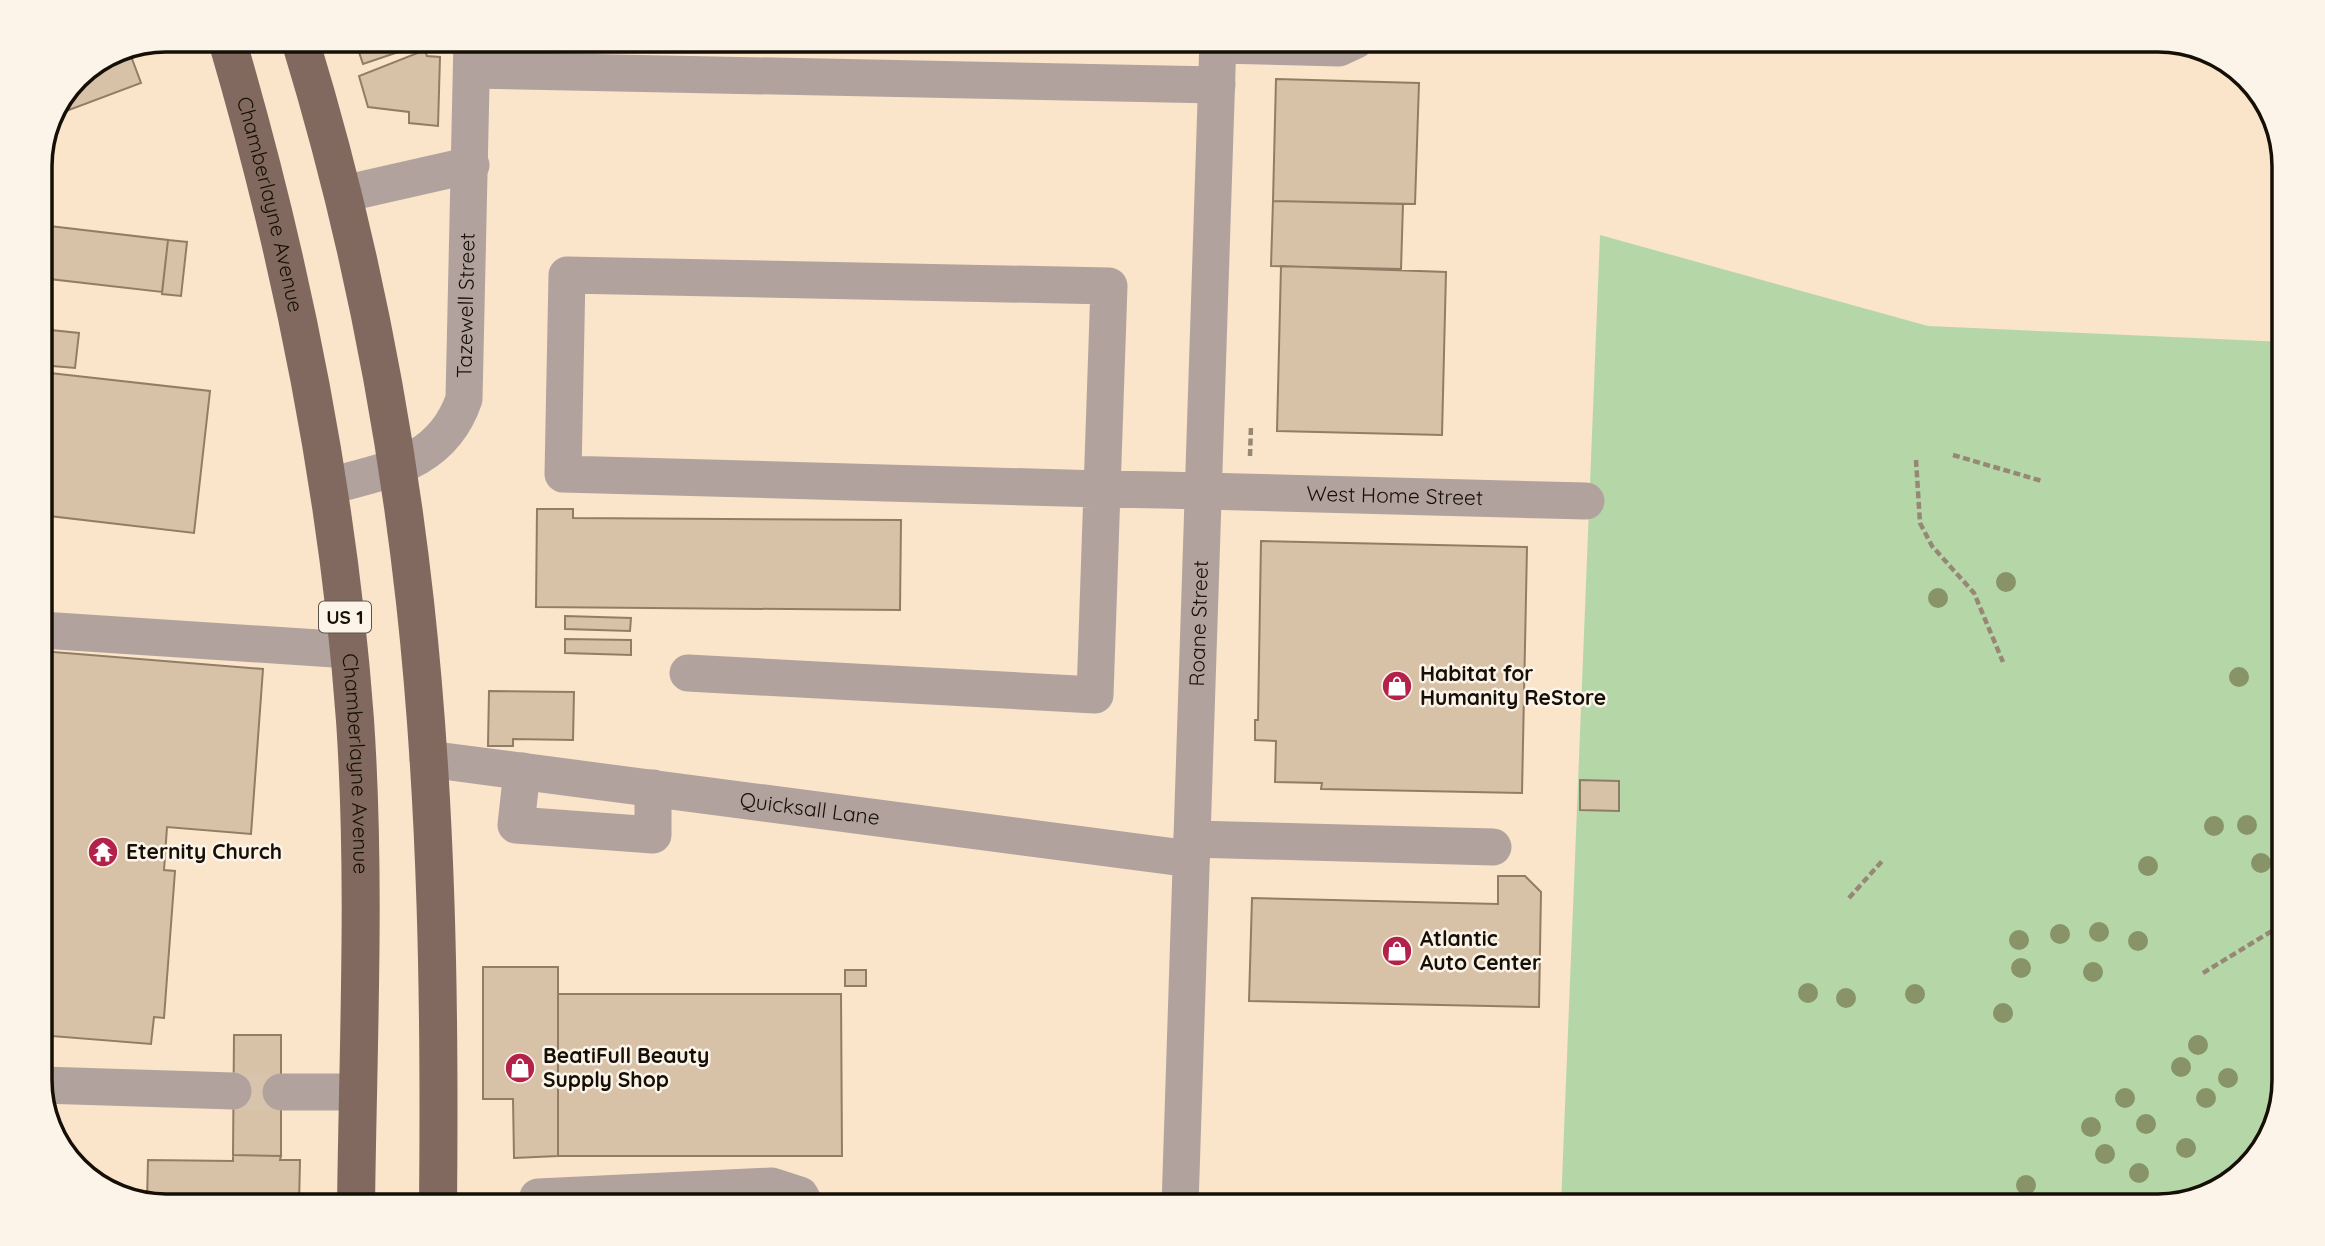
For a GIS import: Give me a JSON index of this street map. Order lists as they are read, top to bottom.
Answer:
{
  "streets": {
    "main road": ["Chamberlayne Avenue", "US 1"],
    "street": [
      "Tazewell Street",
      "West Home Street",
      "Roane Street",
      "Quicksall Lane"
    ]
  },
  "crossings": [
    ["Chamberlayne Avenue", "Tazewell Street"],
    ["West Home Street", "Roane Street"],
    ["Roane Street", "Quicksall Lane"]
  ],
  "places": {
    "shop": ["Habitat for Humanity ReStore", "Atlantic Auto Center", "BeatiFull Beauty Supply Shop"],
    "temple": ["Eternity Church"]
  }
}
